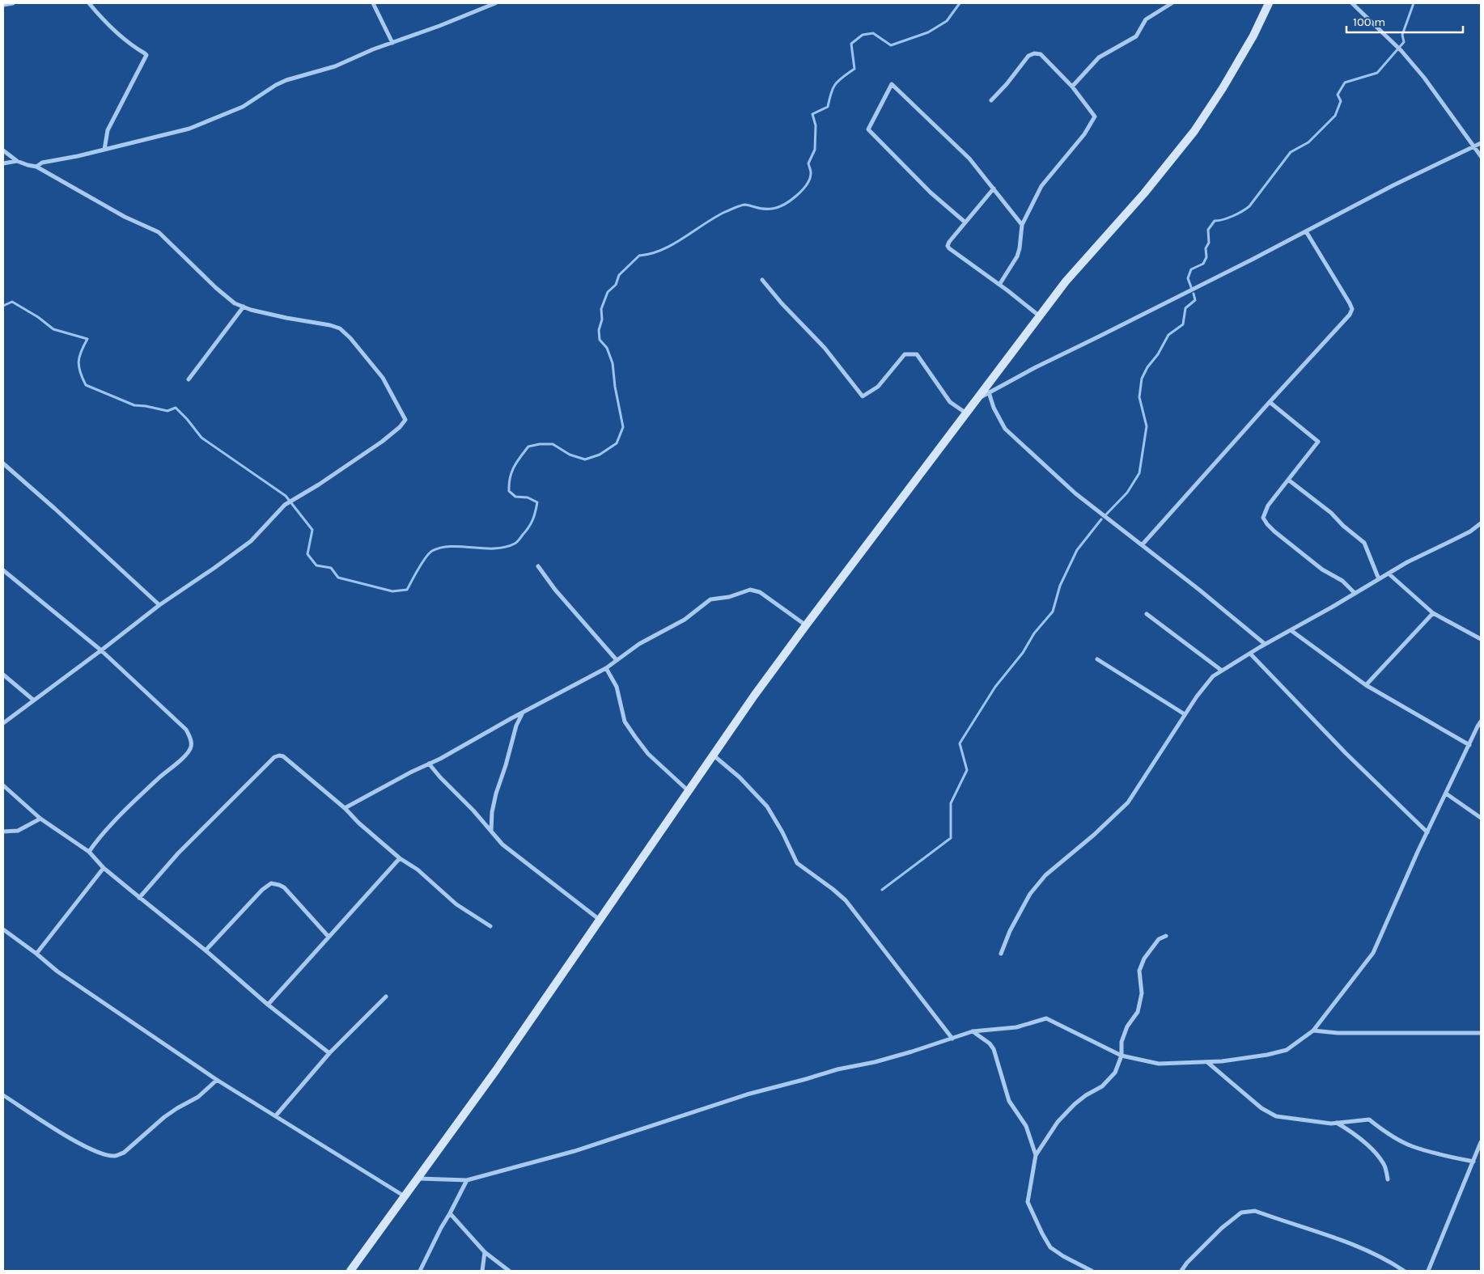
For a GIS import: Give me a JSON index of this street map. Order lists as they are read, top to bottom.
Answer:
{
  "scale_bar": "100 m"
}
